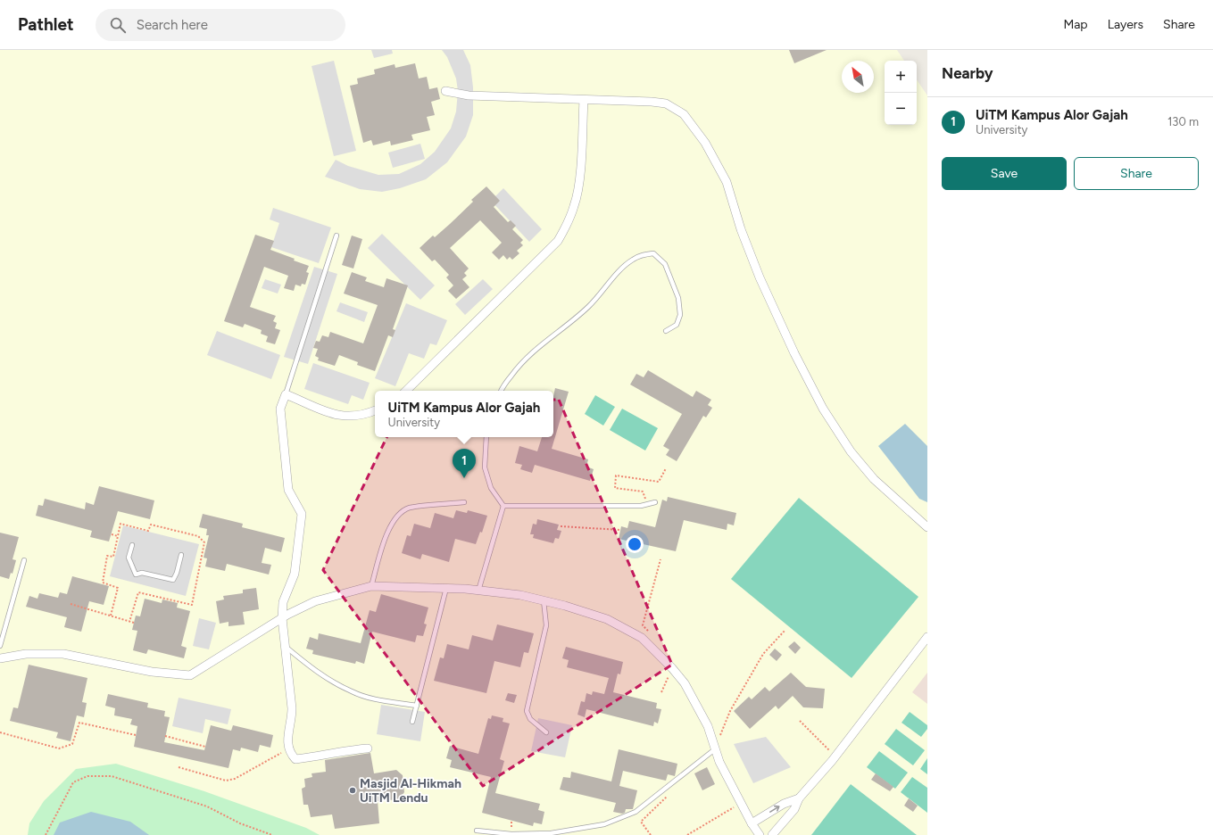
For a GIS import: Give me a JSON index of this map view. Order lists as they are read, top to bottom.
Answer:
{
  "places": ["Masjid Al-Hikmah UiTM Lendu"],
  "north": "top left",
  "page": {
    "header": "Pathlet",
    "search": "Search here",
    "nav": ["Map", "Layers", "Share"],
    "heading": "Nearby",
    "map_buttons": ["+", "−"],
    "list": [
      {
        "mark": "1",
        "name": "UiTM Kampus Alor Gajah",
        "note": "University",
        "value": "130 m"
      }
    ],
    "buttons": ["Save", "Share"],
    "popup": ["UiTM Kampus Alor Gajah", "University"],
    "pins": "1"
  }
}
